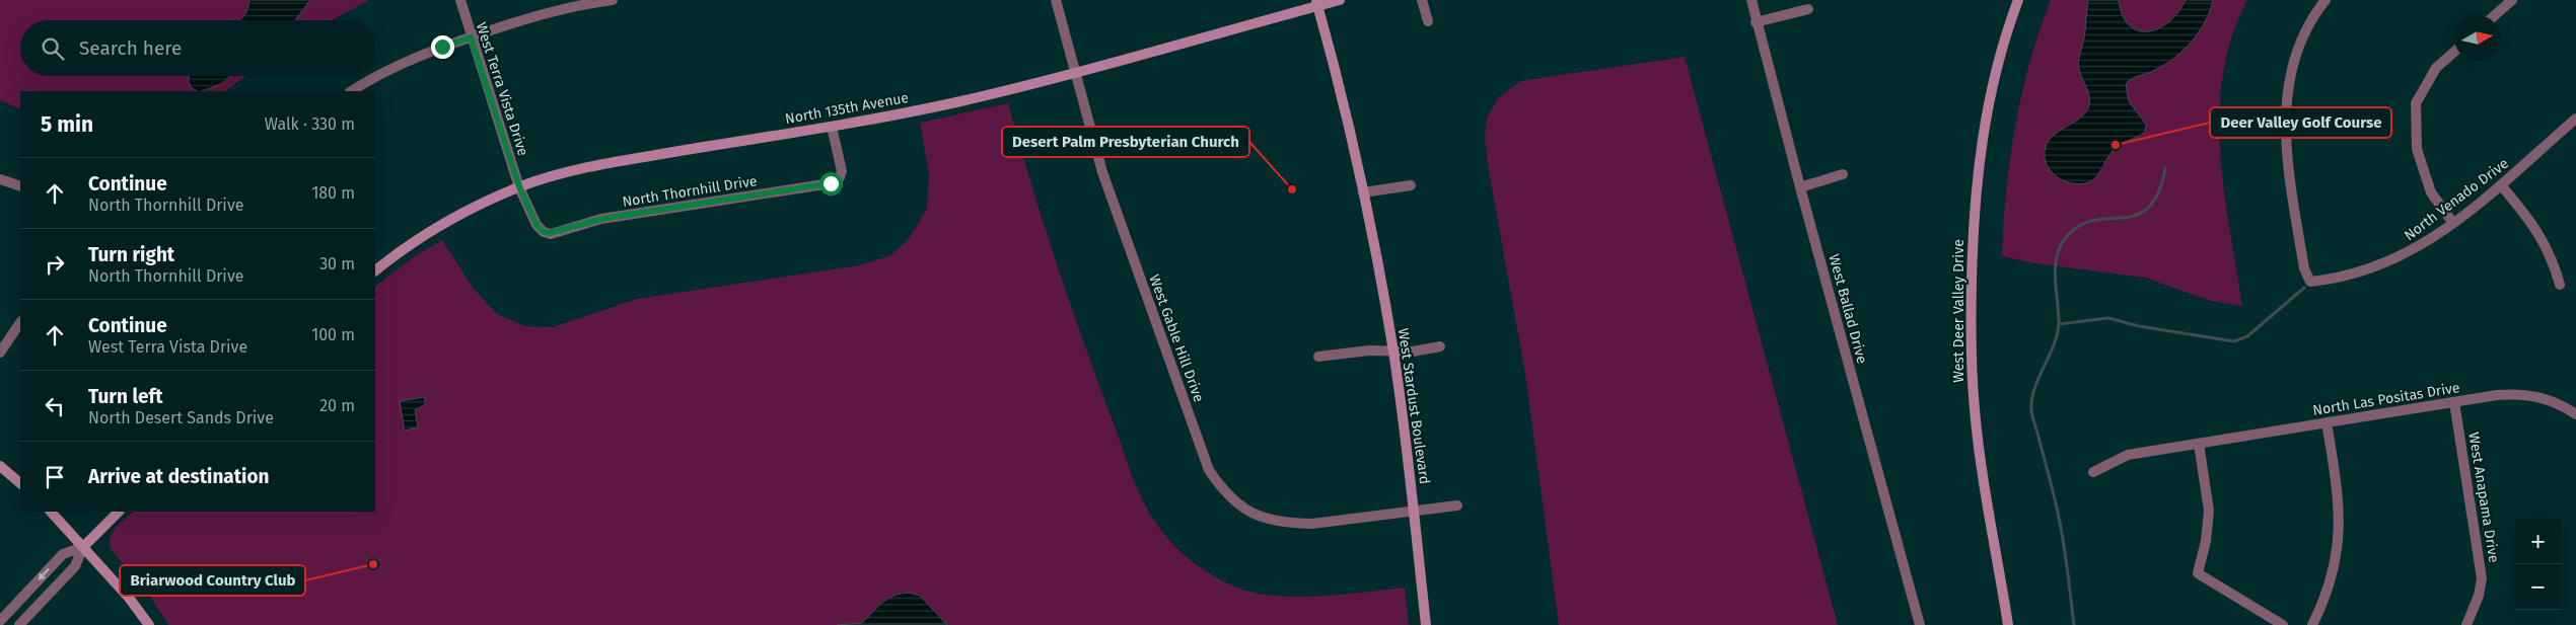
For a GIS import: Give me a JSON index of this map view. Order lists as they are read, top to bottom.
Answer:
{
  "streets": {
    "street": [
      "West Terra Vista Drive",
      "North 135th Avenue",
      "North Thornhill Drive",
      "North Venado Drive",
      "West Ballad Drive",
      "West Deer Valley Drive",
      "West Gable Hill Drive",
      "North Las Positas Drive",
      "West Stardust Boulevard",
      "West Anapama Drive"
    ]
  },
  "crossings": [
    ["West Terra Vista Drive", "North 135th Avenue"],
    ["West Terra Vista Drive", "North Thornhill Drive"],
    ["North 135th Avenue", "North Thornhill Drive"],
    ["North 135th Avenue", "West Gable Hill Drive"],
    ["North 135th Avenue", "West Stardust Boulevard"],
    ["West Gable Hill Drive", "West Stardust Boulevard"],
    ["North Las Positas Drive", "West Anapama Drive"]
  ],
  "places": ["Deer Valley Golf Course", "Desert Palm Presbyterian Church", "Briarwood Country Club"],
  "north": "right",
  "page": {
    "search": "Search here",
    "heading": ["5 min", "Walk · 330 m"],
    "list": [
      ["Continue", "North Thornhill Drive", "180 m"],
      ["Turn right", "North Thornhill Drive", "30 m"],
      ["Continue", "West Terra Vista Drive", "100 m"],
      ["Turn left", "North Desert Sands Drive", "20 m"],
      "Arrive at destination"
    ],
    "map_buttons": ["+", "−"]
  }
}
